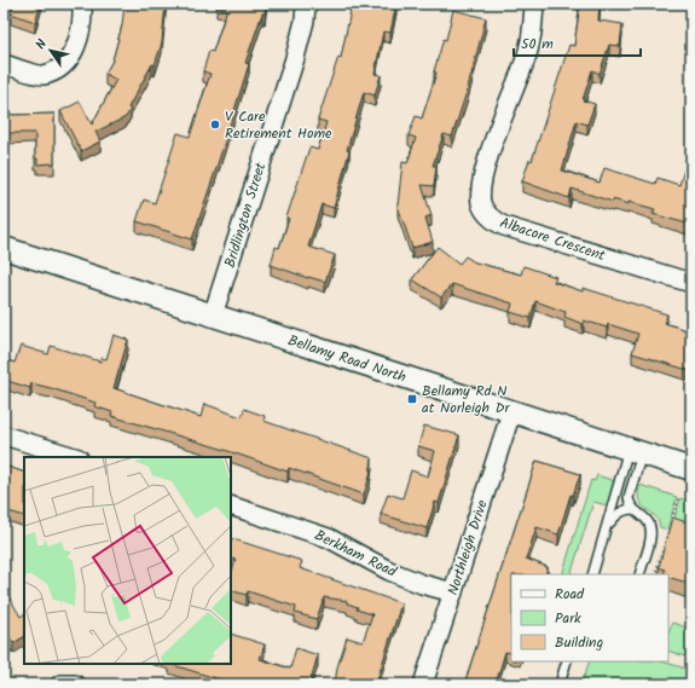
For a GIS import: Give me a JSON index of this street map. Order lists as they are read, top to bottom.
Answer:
{
  "streets": {
    "street": [
      "Bridlington Street",
      "Albacore Crescent",
      "Bellamy Road North",
      "Northleigh Drive",
      "Berkham Road"
    ]
  },
  "crossings": [
    ["Bridlington Street", "Bellamy Road North"],
    ["Bellamy Road North", "Northleigh Drive"],
    ["Northleigh Drive", "Berkham Road"]
  ],
  "places": {
    "other": ["V Care Retirement Home"],
    "transit": ["Bellamy Rd N at Norleigh Dr"]
  },
  "legend": ["Road", "Park", "Building"],
  "scale_bar": "50 m",
  "north": "top left"
}
